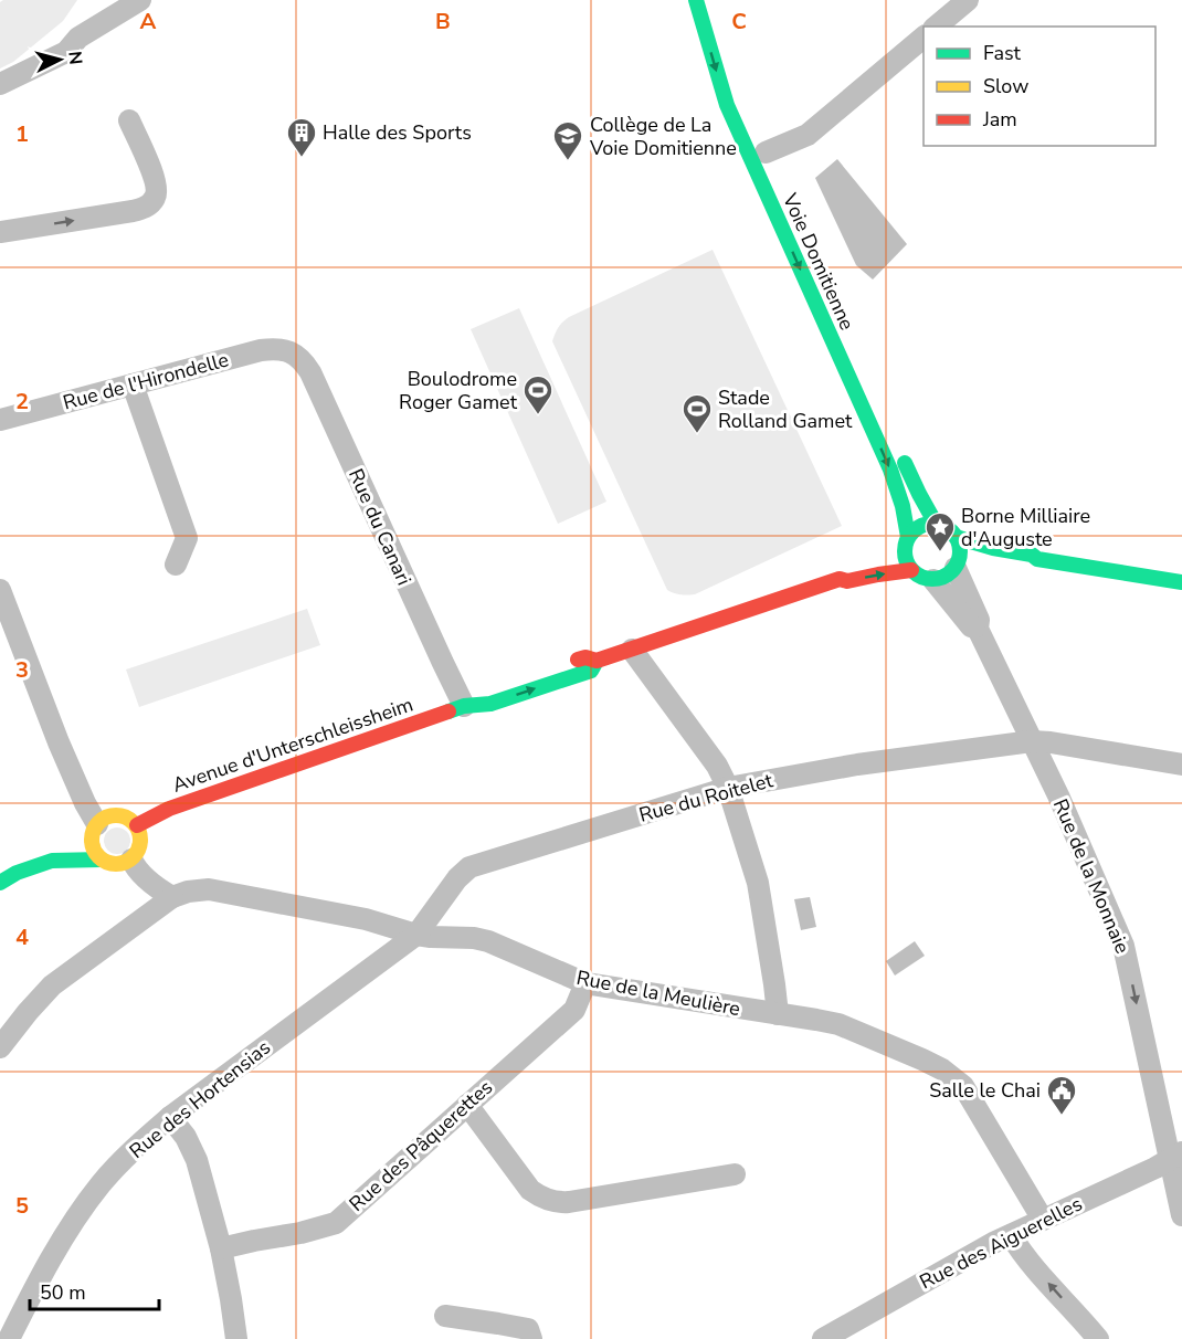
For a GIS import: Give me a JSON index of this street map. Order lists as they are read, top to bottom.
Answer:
{
  "streets": {
    "street": [
      "Voie Domitienne",
      "Rue de l'Hirondelle",
      "Rue du Canari",
      "Avenue d'Unterschleissheim",
      "Rue du Roitelet",
      "Rue de la Monnaie",
      "Rue de la Meulière",
      "Rue des Hortensias",
      "Rue des Pâquerettes",
      "Rue des Aiguerelles"
    ]
  },
  "crossings": [
    ["Voie Domitienne", "Avenue d'Unterschleissheim"],
    ["Voie Domitienne", "Rue de la Monnaie"],
    ["Rue de l'Hirondelle", "Rue du Canari"],
    ["Rue du Canari", "Avenue d'Unterschleissheim"],
    ["Avenue d'Unterschleissheim", "Rue de la Monnaie"],
    ["Rue du Roitelet", "Rue de la Monnaie"],
    ["Rue du Roitelet", "Rue de la Meulière"],
    ["Rue du Roitelet", "Rue des Hortensias"],
    ["Rue de la Monnaie", "Rue des Aiguerelles"],
    ["Rue de la Meulière", "Rue des Hortensias"],
    ["Rue de la Meulière", "Rue des Pâquerettes"],
    ["Rue de la Meulière", "Rue des Aiguerelles"]
  ],
  "one_way": ["Voie Domitienne", "Rue de la Monnaie"],
  "places": {
    "building": ["Halle des Sports"],
    "school or university": ["Collège de La Voie Domitienne"],
    "sports": ["Boulodrome Roger Gamet", "Stade Rolland Gamet"],
    "place": ["Borne Milliaire d'Auguste"],
    "public building": ["Salle le Chai"]
  },
  "legend": ["Fast", "Slow", "Jam"],
  "scale_bar": "50 m",
  "north": "right",
  "grid": {
    "columns": ["A", "B", "C"],
    "rows": [
      "1",
      "2",
      "3",
      "4",
      "5"
    ]
  }
}
